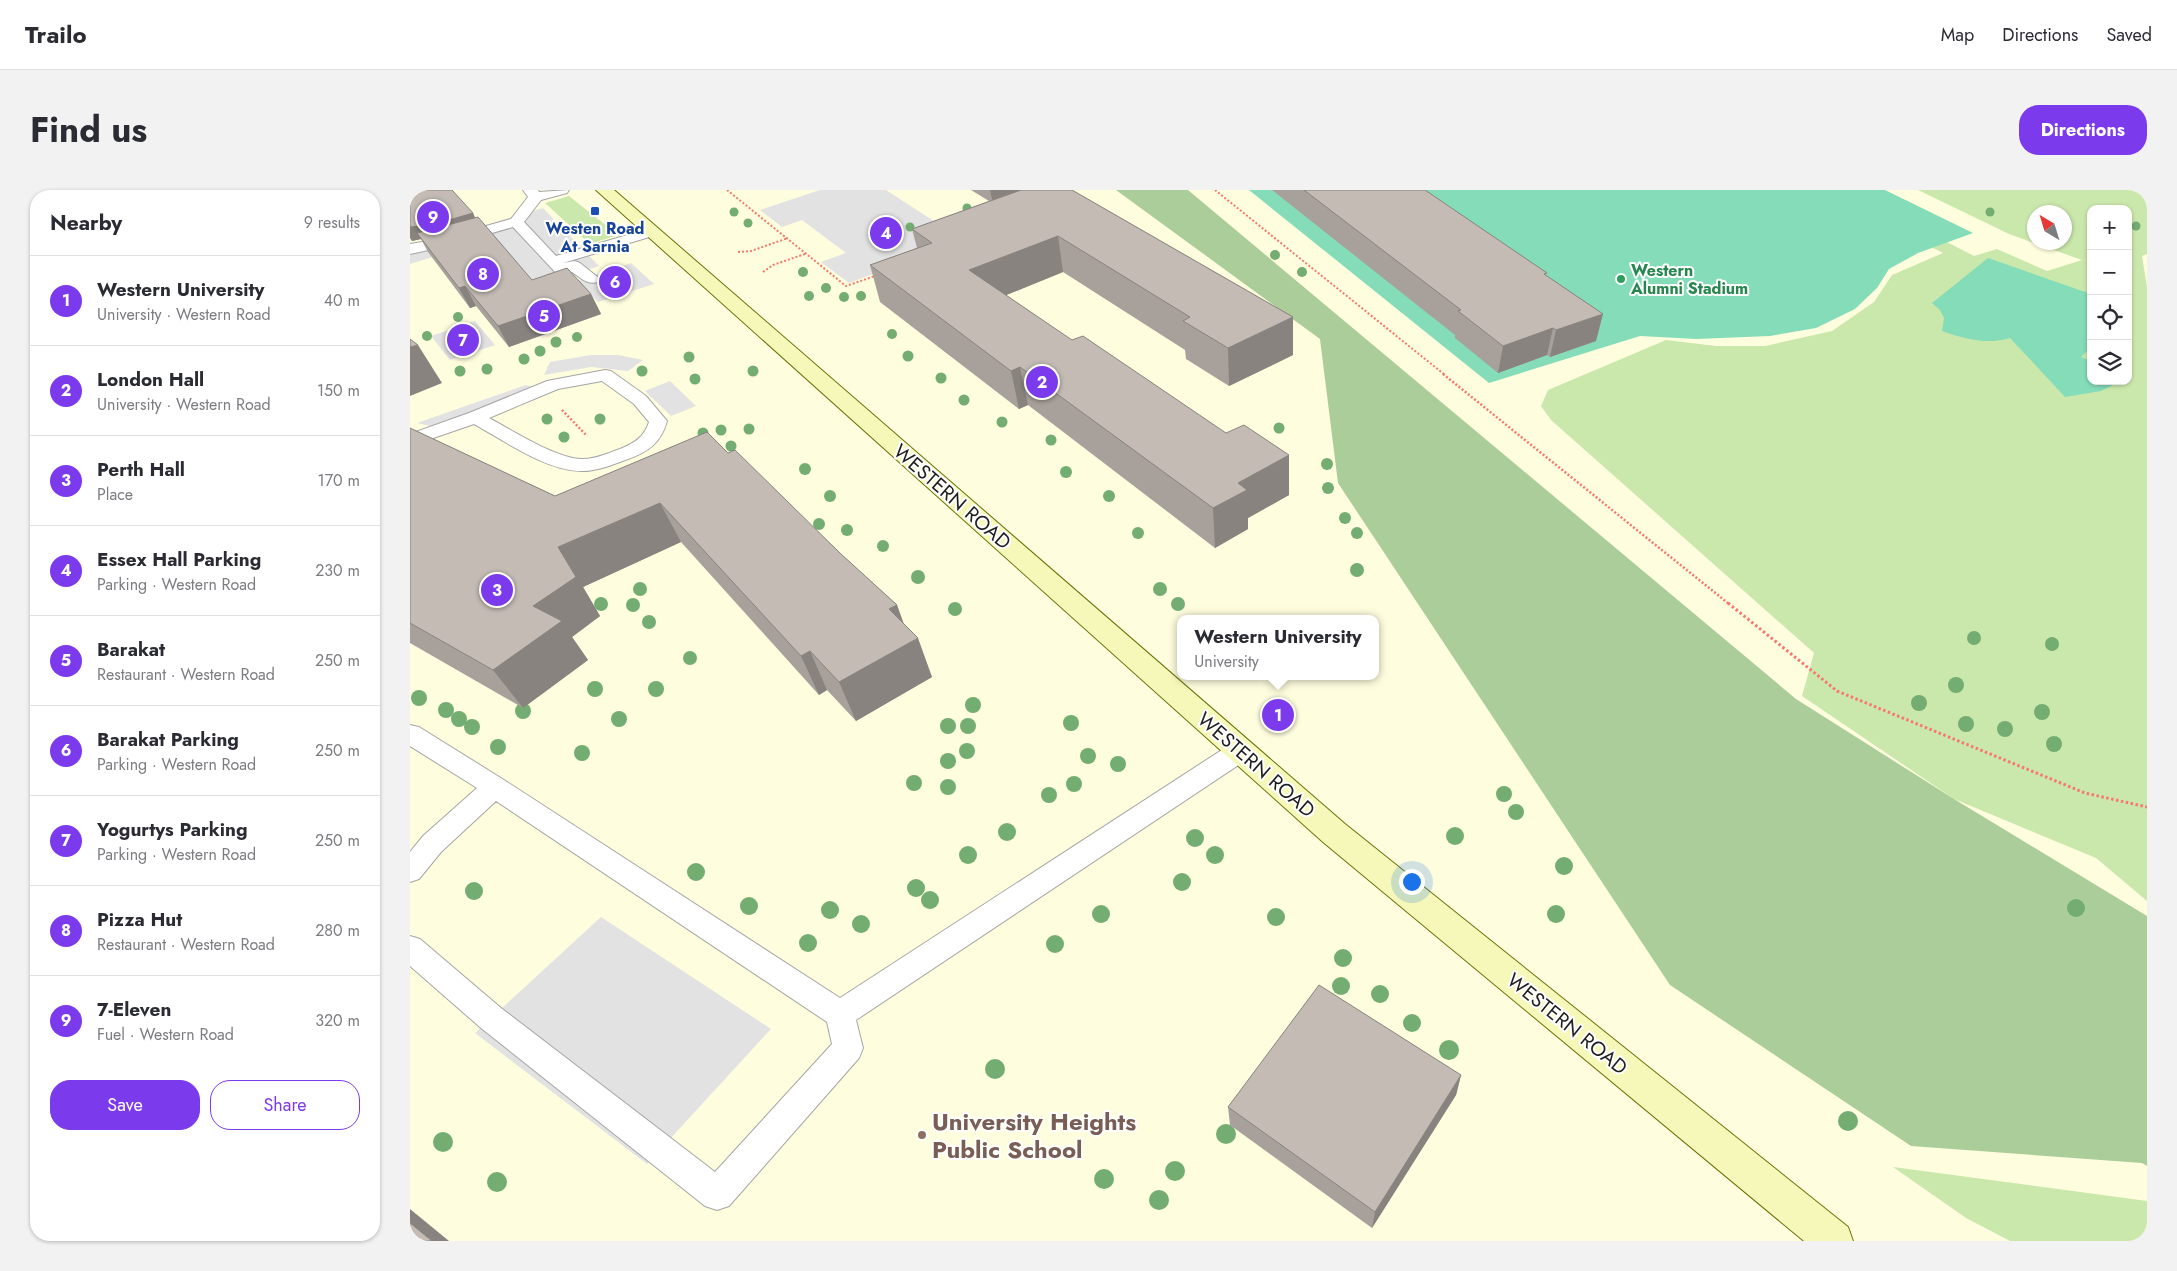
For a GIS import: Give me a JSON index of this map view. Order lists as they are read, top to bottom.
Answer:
{
  "streets": {
    "main road": ["WESTERN ROAD"]
  },
  "places": {
    "transit": ["Westen Road At Sarnia"],
    "other": ["Western Alumni Stadium", "University Heights Public School"]
  },
  "north": "top left",
  "page": {
    "header": "Trailo",
    "nav": ["Map", "Directions", "Saved"],
    "title": "Find us",
    "buttons": [
      "Directions",
      ["Save", "Share"]
    ],
    "heading": ["Nearby", "9 results"],
    "pins": [
      "9",
      "4",
      "8",
      "6",
      "5",
      "7",
      "2",
      "3",
      "1"
    ],
    "map_buttons": ["+", "−"],
    "list": [
      {
        "mark": "1",
        "name": "Western University",
        "note": "University · Western Road",
        "value": "40 m"
      },
      {
        "mark": "2",
        "name": "London Hall",
        "note": "University · Western Road",
        "value": "150 m"
      },
      {
        "mark": "3",
        "name": "Perth Hall",
        "note": "Place",
        "value": "170 m"
      },
      {
        "mark": "4",
        "name": "Essex Hall Parking",
        "note": "Parking · Western Road",
        "value": "230 m"
      },
      {
        "mark": "5",
        "name": "Barakat",
        "note": "Restaurant · Western Road",
        "value": "250 m"
      },
      {
        "mark": "6",
        "name": "Barakat Parking",
        "note": "Parking · Western Road",
        "value": "250 m"
      },
      {
        "mark": "7",
        "name": "Yogurtys Parking",
        "note": "Parking · Western Road",
        "value": "250 m"
      },
      {
        "mark": "8",
        "name": "Pizza Hut",
        "note": "Restaurant · Western Road",
        "value": "280 m"
      },
      {
        "mark": "9",
        "name": "7-Eleven",
        "note": "Fuel · Western Road",
        "value": "320 m"
      }
    ],
    "popup": ["Western University", "University"]
  }
}
